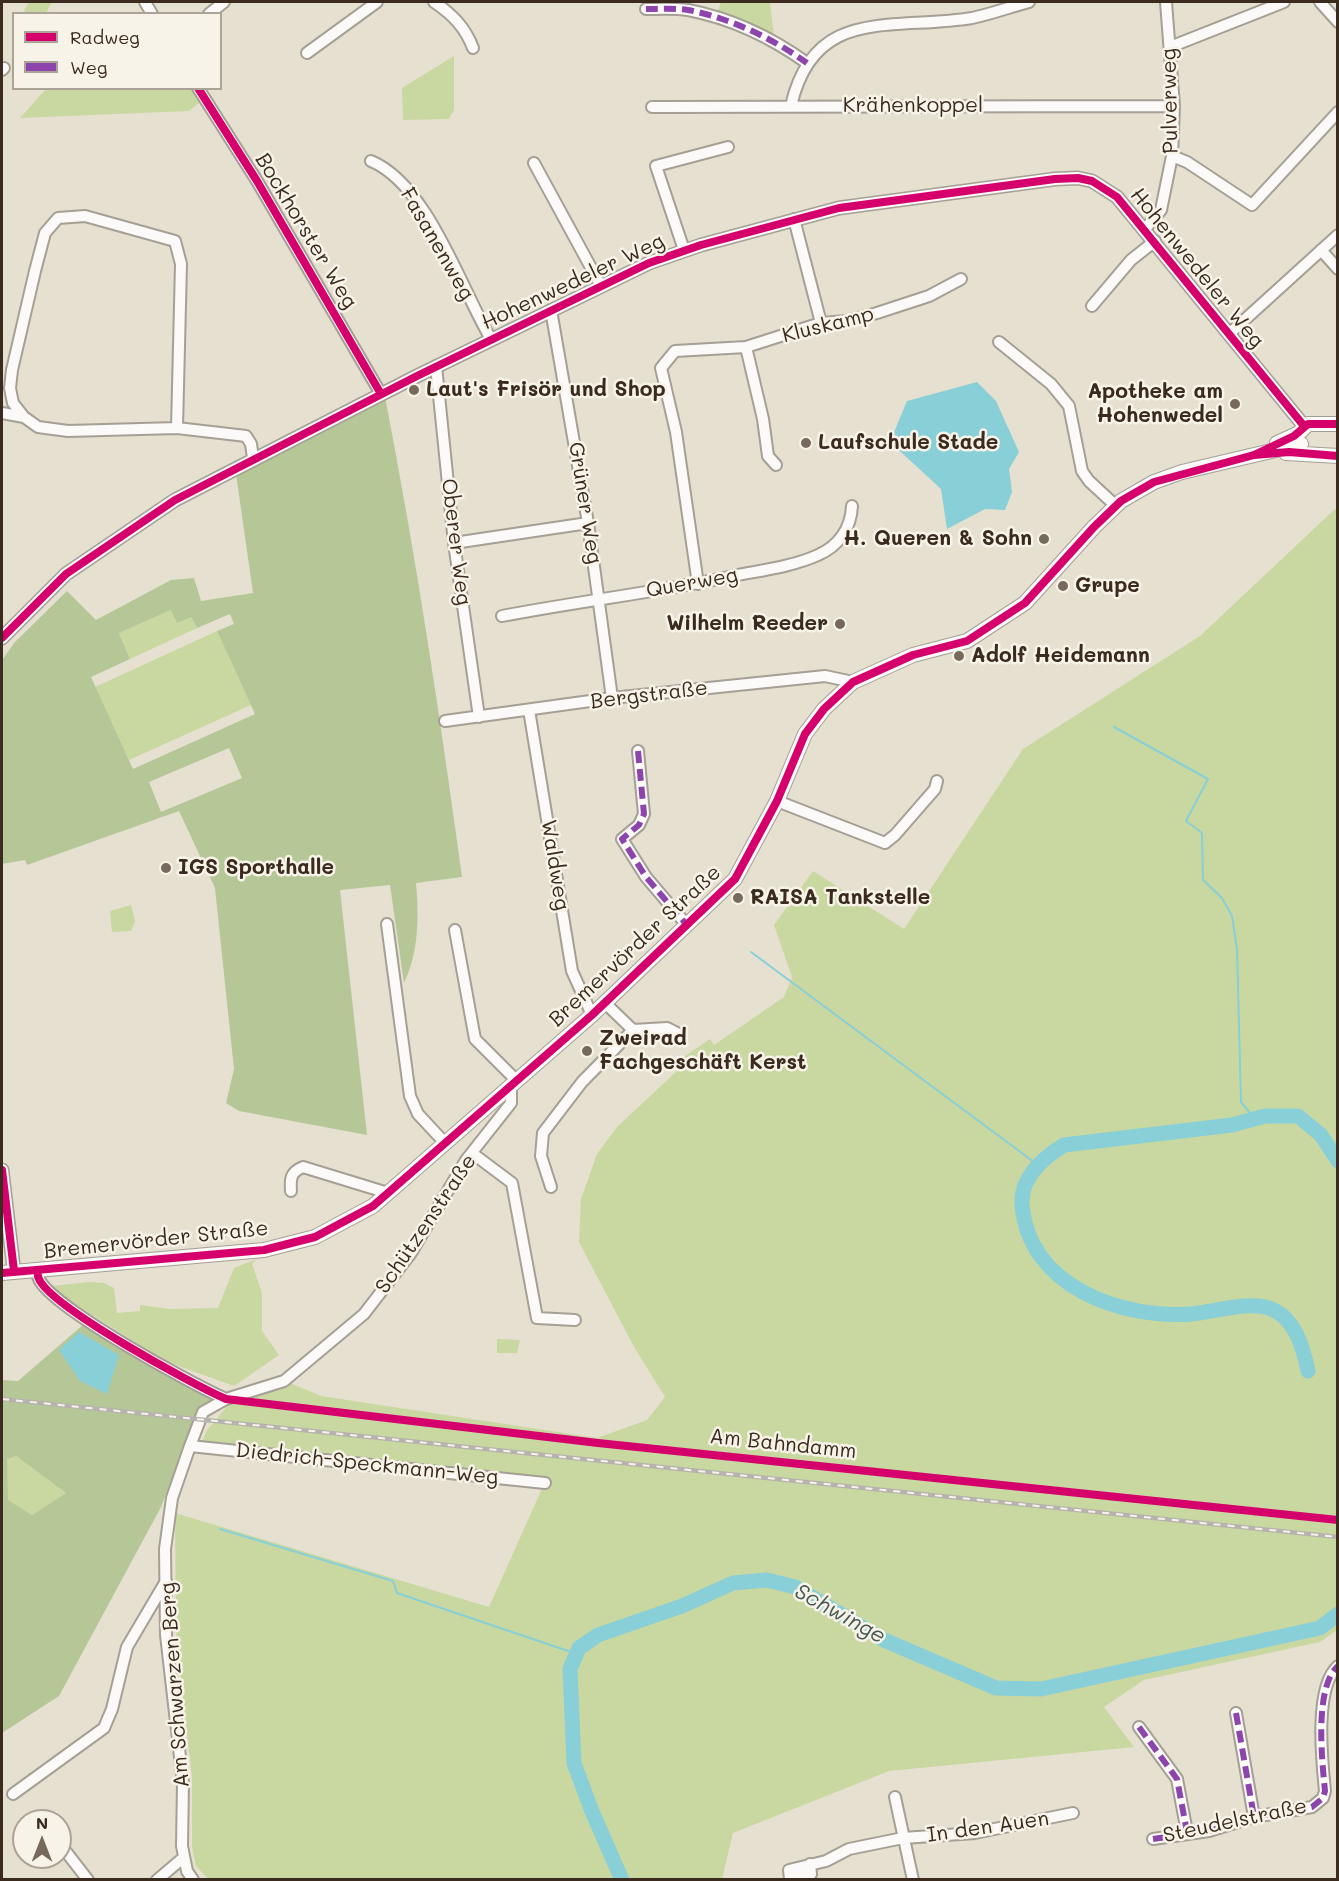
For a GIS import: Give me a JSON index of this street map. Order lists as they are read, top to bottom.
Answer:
{
  "streets": {
    "main road": ["Bremervörder Straße"],
    "street": [
      "Pulverweg",
      "Krähenkoppel",
      "Bockhorster Weg",
      "Fasanenweg",
      "Hohenwedeler Weg",
      "Kluskamp",
      "Grüner Weg",
      "Oberer Weg",
      "Querweg",
      "Bergstraße",
      "Waldweg",
      "Schützenstraße",
      "Diedrich-Speckmann-Weg",
      "Am Schwarzen Berg",
      "Steudelstraße",
      "In den Auen"
    ],
    "cycle path": ["Am Bahndamm"]
  },
  "crossings": [
    ["Pulverweg", "Krähenkoppel"],
    ["Pulverweg", "Hohenwedeler Weg"],
    ["Bockhorster Weg", "Hohenwedeler Weg"],
    ["Fasanenweg", "Hohenwedeler Weg"],
    ["Hohenwedeler Weg", "Grüner Weg"],
    ["Hohenwedeler Weg", "Oberer Weg"],
    ["Hohenwedeler Weg", "Bremervörder Straße"],
    ["Kluskamp", "Querweg"],
    ["Grüner Weg", "Querweg"],
    ["Grüner Weg", "Bergstraße"],
    ["Oberer Weg", "Bergstraße"],
    ["Bergstraße", "Waldweg"],
    ["Bergstraße", "Bremervörder Straße"],
    ["Waldweg", "Bremervörder Straße"],
    ["Bremervörder Straße", "Schützenstraße"],
    ["Schützenstraße", "Am Schwarzen Berg"],
    ["Diedrich-Speckmann-Weg", "Am Schwarzen Berg"]
  ],
  "water": ["Schwinge"],
  "places": [
    "Laut's Frisör und Shop",
    "Apotheke am Hohenwedel",
    "Laufschule Stade",
    "H. Queren & Sohn",
    "Grupe",
    "Wilhelm Reeder",
    "Adolf Heidemann",
    "IGS Sporthalle",
    "RAISA Tankstelle",
    "Zweirad Fachgeschäft Kerst"
  ],
  "legend": ["Radweg", "Weg"],
  "north": "top"
}
